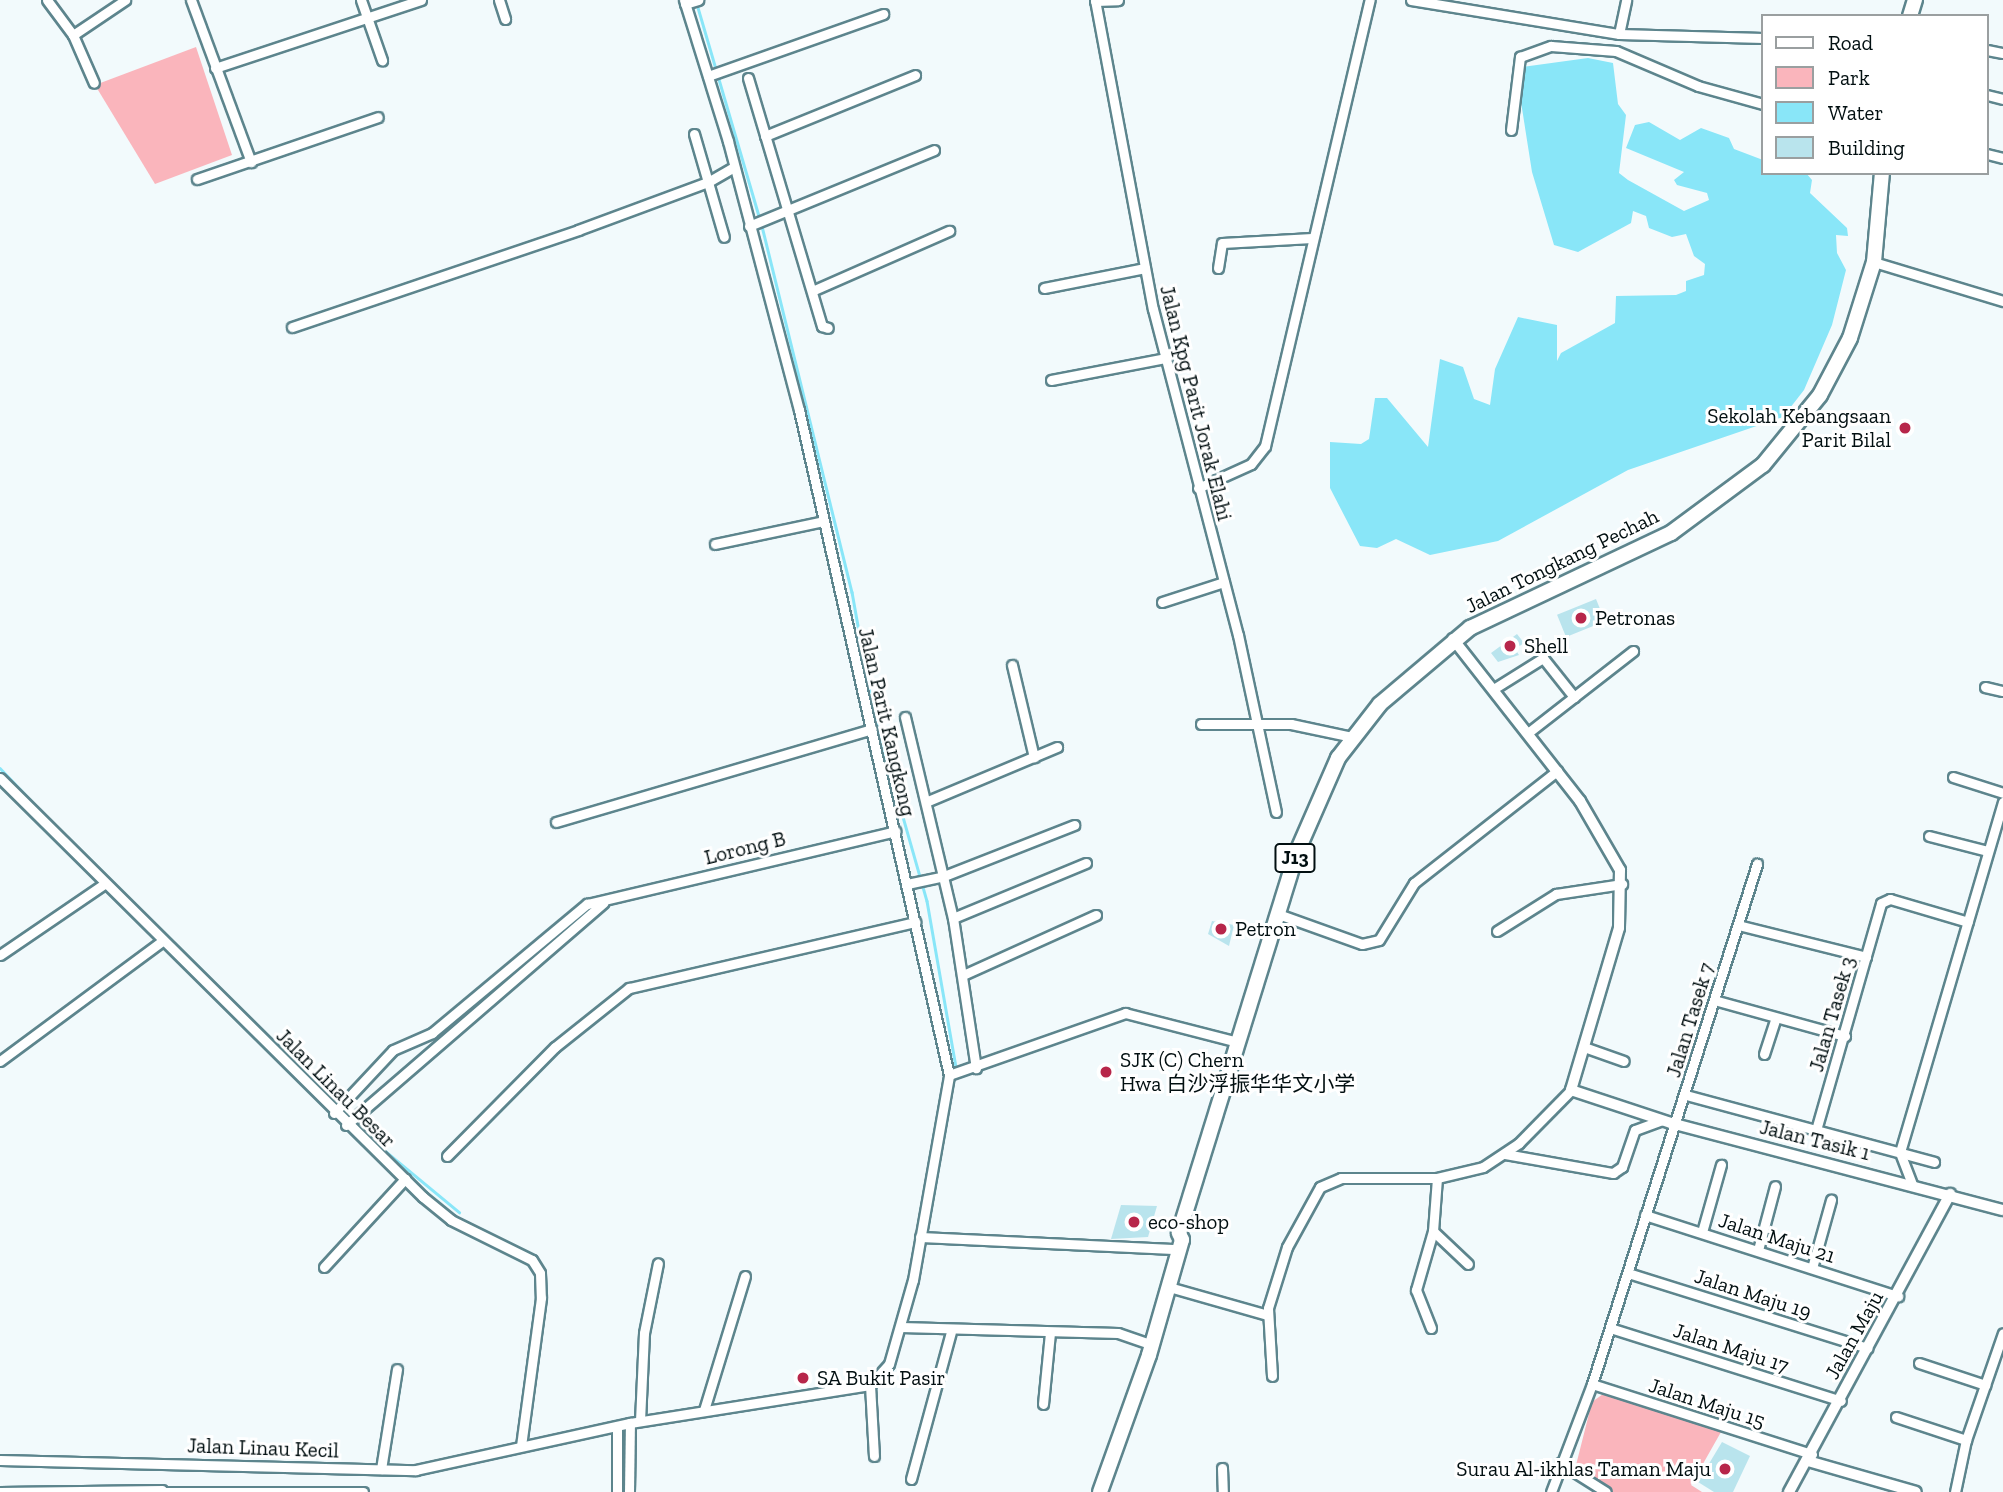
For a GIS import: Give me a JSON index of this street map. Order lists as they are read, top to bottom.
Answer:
{
  "streets": {
    "main road": ["Jalan Tongkang Pechah", "J13"],
    "street": [
      "Jalan Kpg Parit Jorak Elahi",
      "Jalan Parit Kangkong",
      "Lorong B",
      "Jalan Tasek 3",
      "Jalan Tasek 7",
      "Jalan Linau Besar",
      "Jalan Tasik 1",
      "Jalan Maju 21",
      "Jalan Maju 19",
      "Jalan Maju",
      "Jalan Maju 17",
      "Jalan Maju 15",
      "Jalan Linau Kecil"
    ]
  },
  "crossings": [
    ["Jalan Parit Kangkong", "Lorong B"],
    ["Jalan Tasek 7", "Jalan Tasik 1"],
    ["Jalan Tasek 7", "Jalan Maju 21"],
    ["Jalan Tasek 7", "Jalan Maju 19"],
    ["Jalan Tasek 7", "Jalan Maju 17"],
    ["Jalan Tasek 7", "Jalan Maju 15"],
    ["Jalan Linau Besar", "Jalan Linau Kecil"],
    ["Jalan Tasik 1", "Jalan Maju"],
    ["Jalan Maju 21", "Jalan Maju"],
    ["Jalan Maju 19", "Jalan Maju"],
    ["Jalan Maju", "Jalan Maju 17"],
    ["Jalan Maju", "Jalan Maju 15"]
  ],
  "places": [
    "Sekolah Kebangsaan Parit Bilal",
    "Petronas",
    "Shell",
    "Petron",
    "SJK (C) Chern Hwa 白沙浮振华华文小学",
    "eco-shop",
    "SA Bukit Pasir",
    "Surau Al-ikhlas Taman Maju"
  ],
  "legend": [
    "Road",
    "Park",
    "Water",
    "Building"
  ]
}
